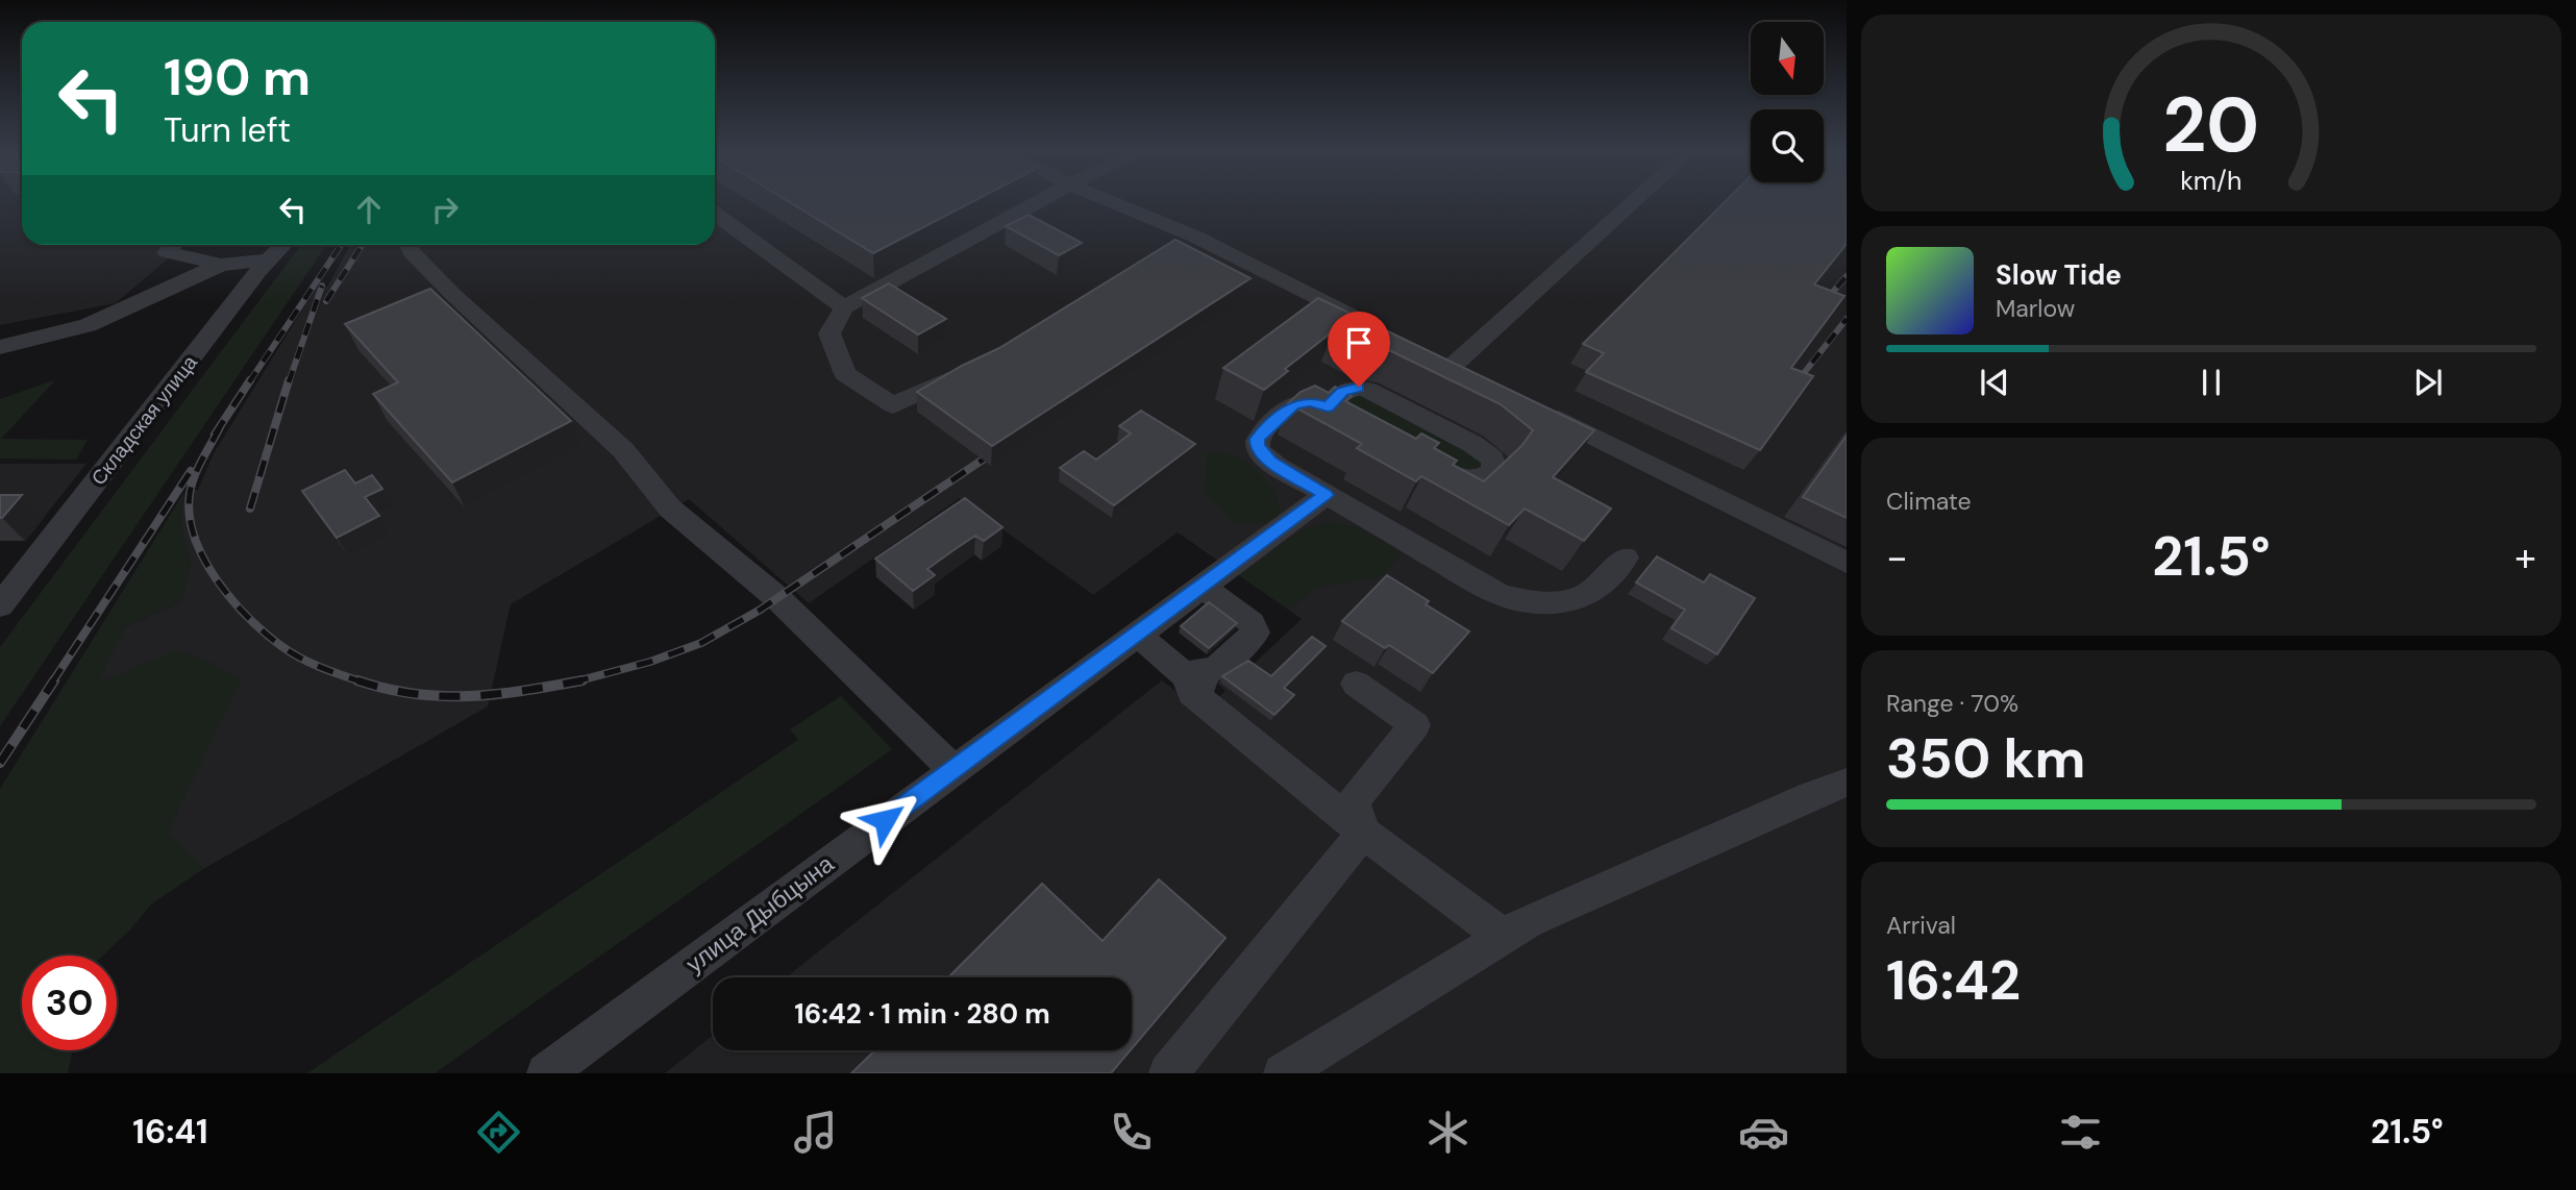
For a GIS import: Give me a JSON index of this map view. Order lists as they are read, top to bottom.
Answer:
{
  "streets": {
    "street": ["Складская улица", "улица Дыбцына"]
  },
  "north": "bottom",
  "page": {
    "turn": ["190 m", "Turn left"],
    "song": ["Slow Tide", "Marlow"],
    "tile": [
      "Climate",
      ["Range · 70%", "350 km"],
      ["Arrival", "16:42"]
    ],
    "heat": ["−", "21.5°", "+"],
    "limit": "30",
    "trip": "16:42 · 1 min · 280 m",
    "tabs": ["16:41", "21.5°"],
    "gauge": ["20", "km/h"]
  }
}
